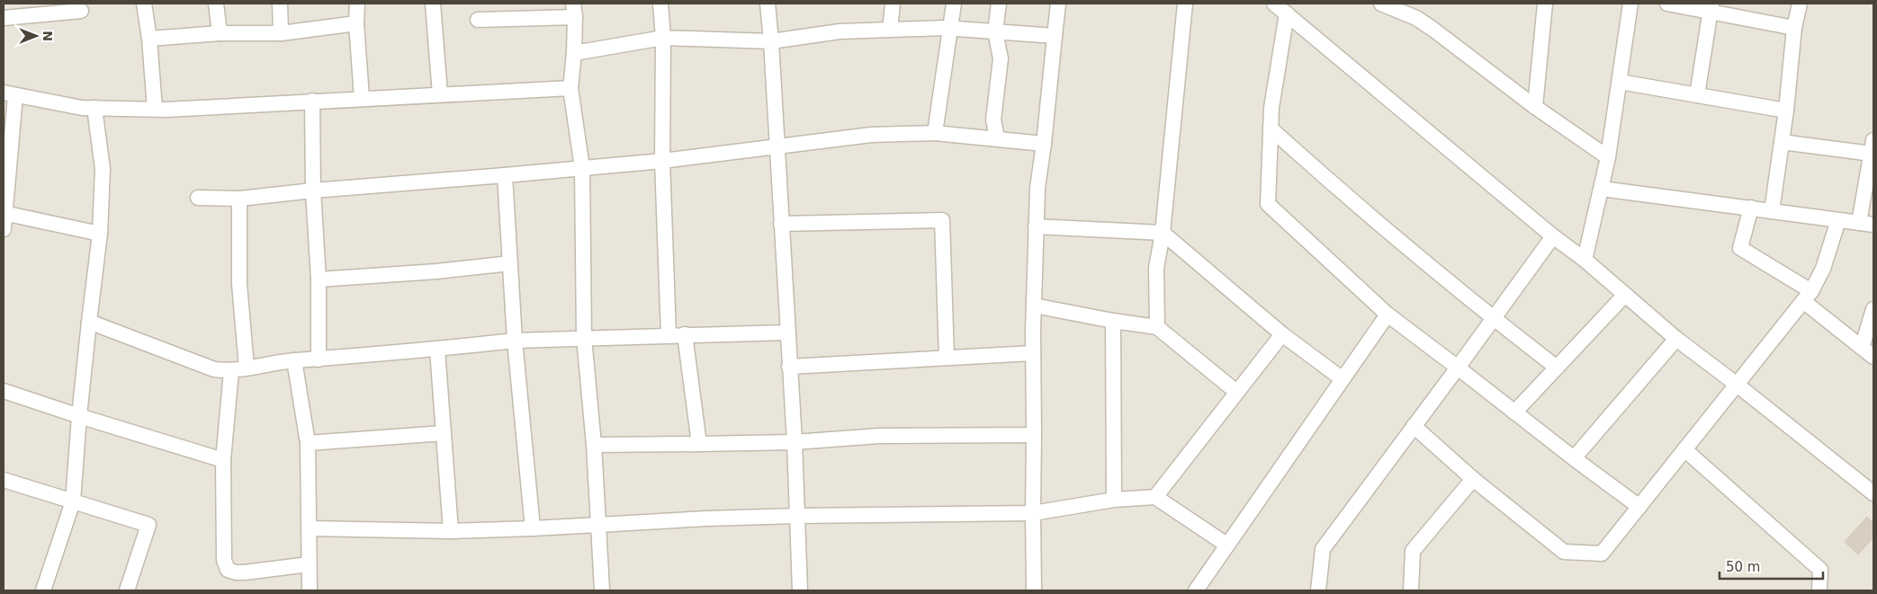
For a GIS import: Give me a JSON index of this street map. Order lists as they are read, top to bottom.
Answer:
{
  "scale_bar": "50 m",
  "north": "right"
}
